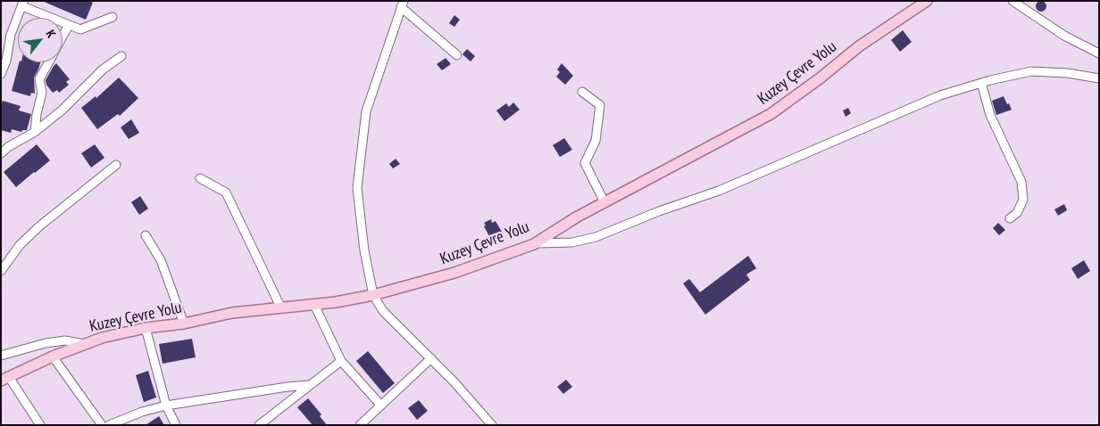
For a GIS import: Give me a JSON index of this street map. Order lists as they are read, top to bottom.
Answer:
{
  "streets": {
    "main road": ["Kuzey Çevre Yolu"]
  },
  "north": "top right"
}
